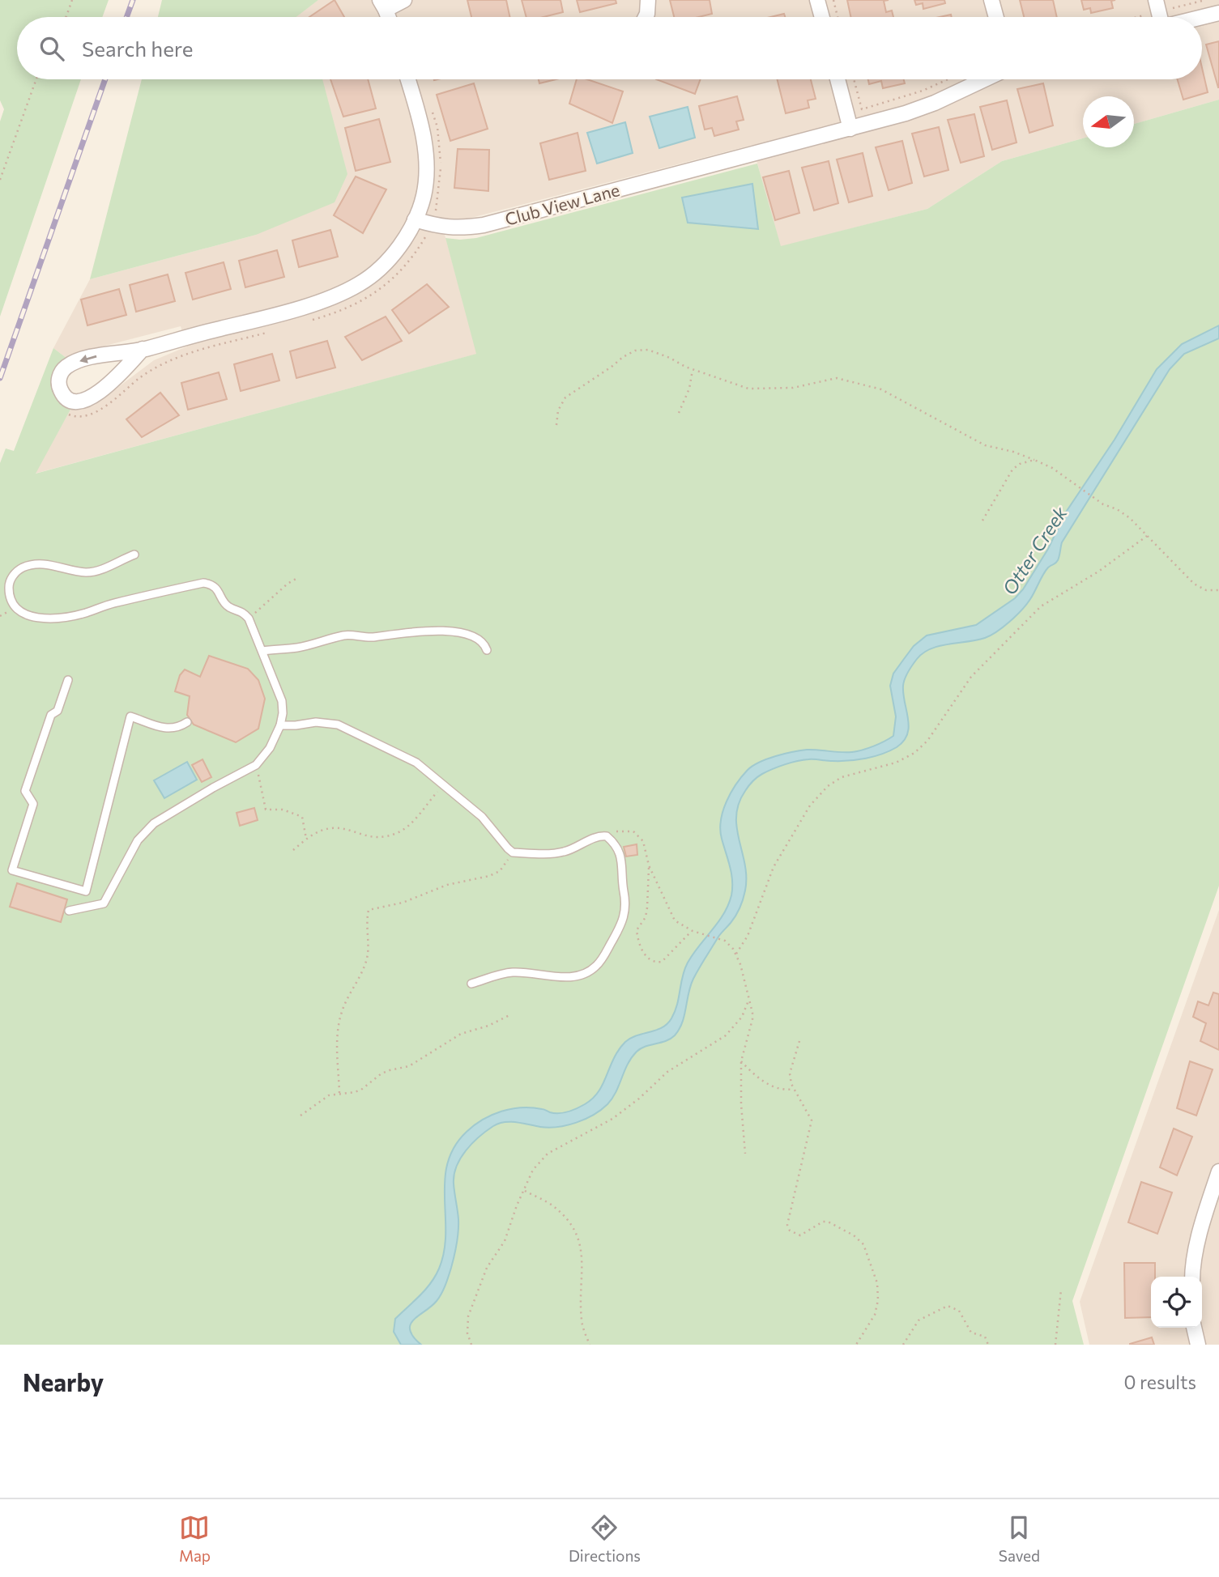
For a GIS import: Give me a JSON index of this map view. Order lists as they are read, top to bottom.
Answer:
{
  "streets": {
    "street": ["Club View Lane"]
  },
  "water": ["Otter Creek"],
  "north": "left",
  "page": {
    "search": "Search here",
    "heading": ["Nearby", "0 results"],
    "nav": ["Map", "Directions", "Saved"]
  }
}
